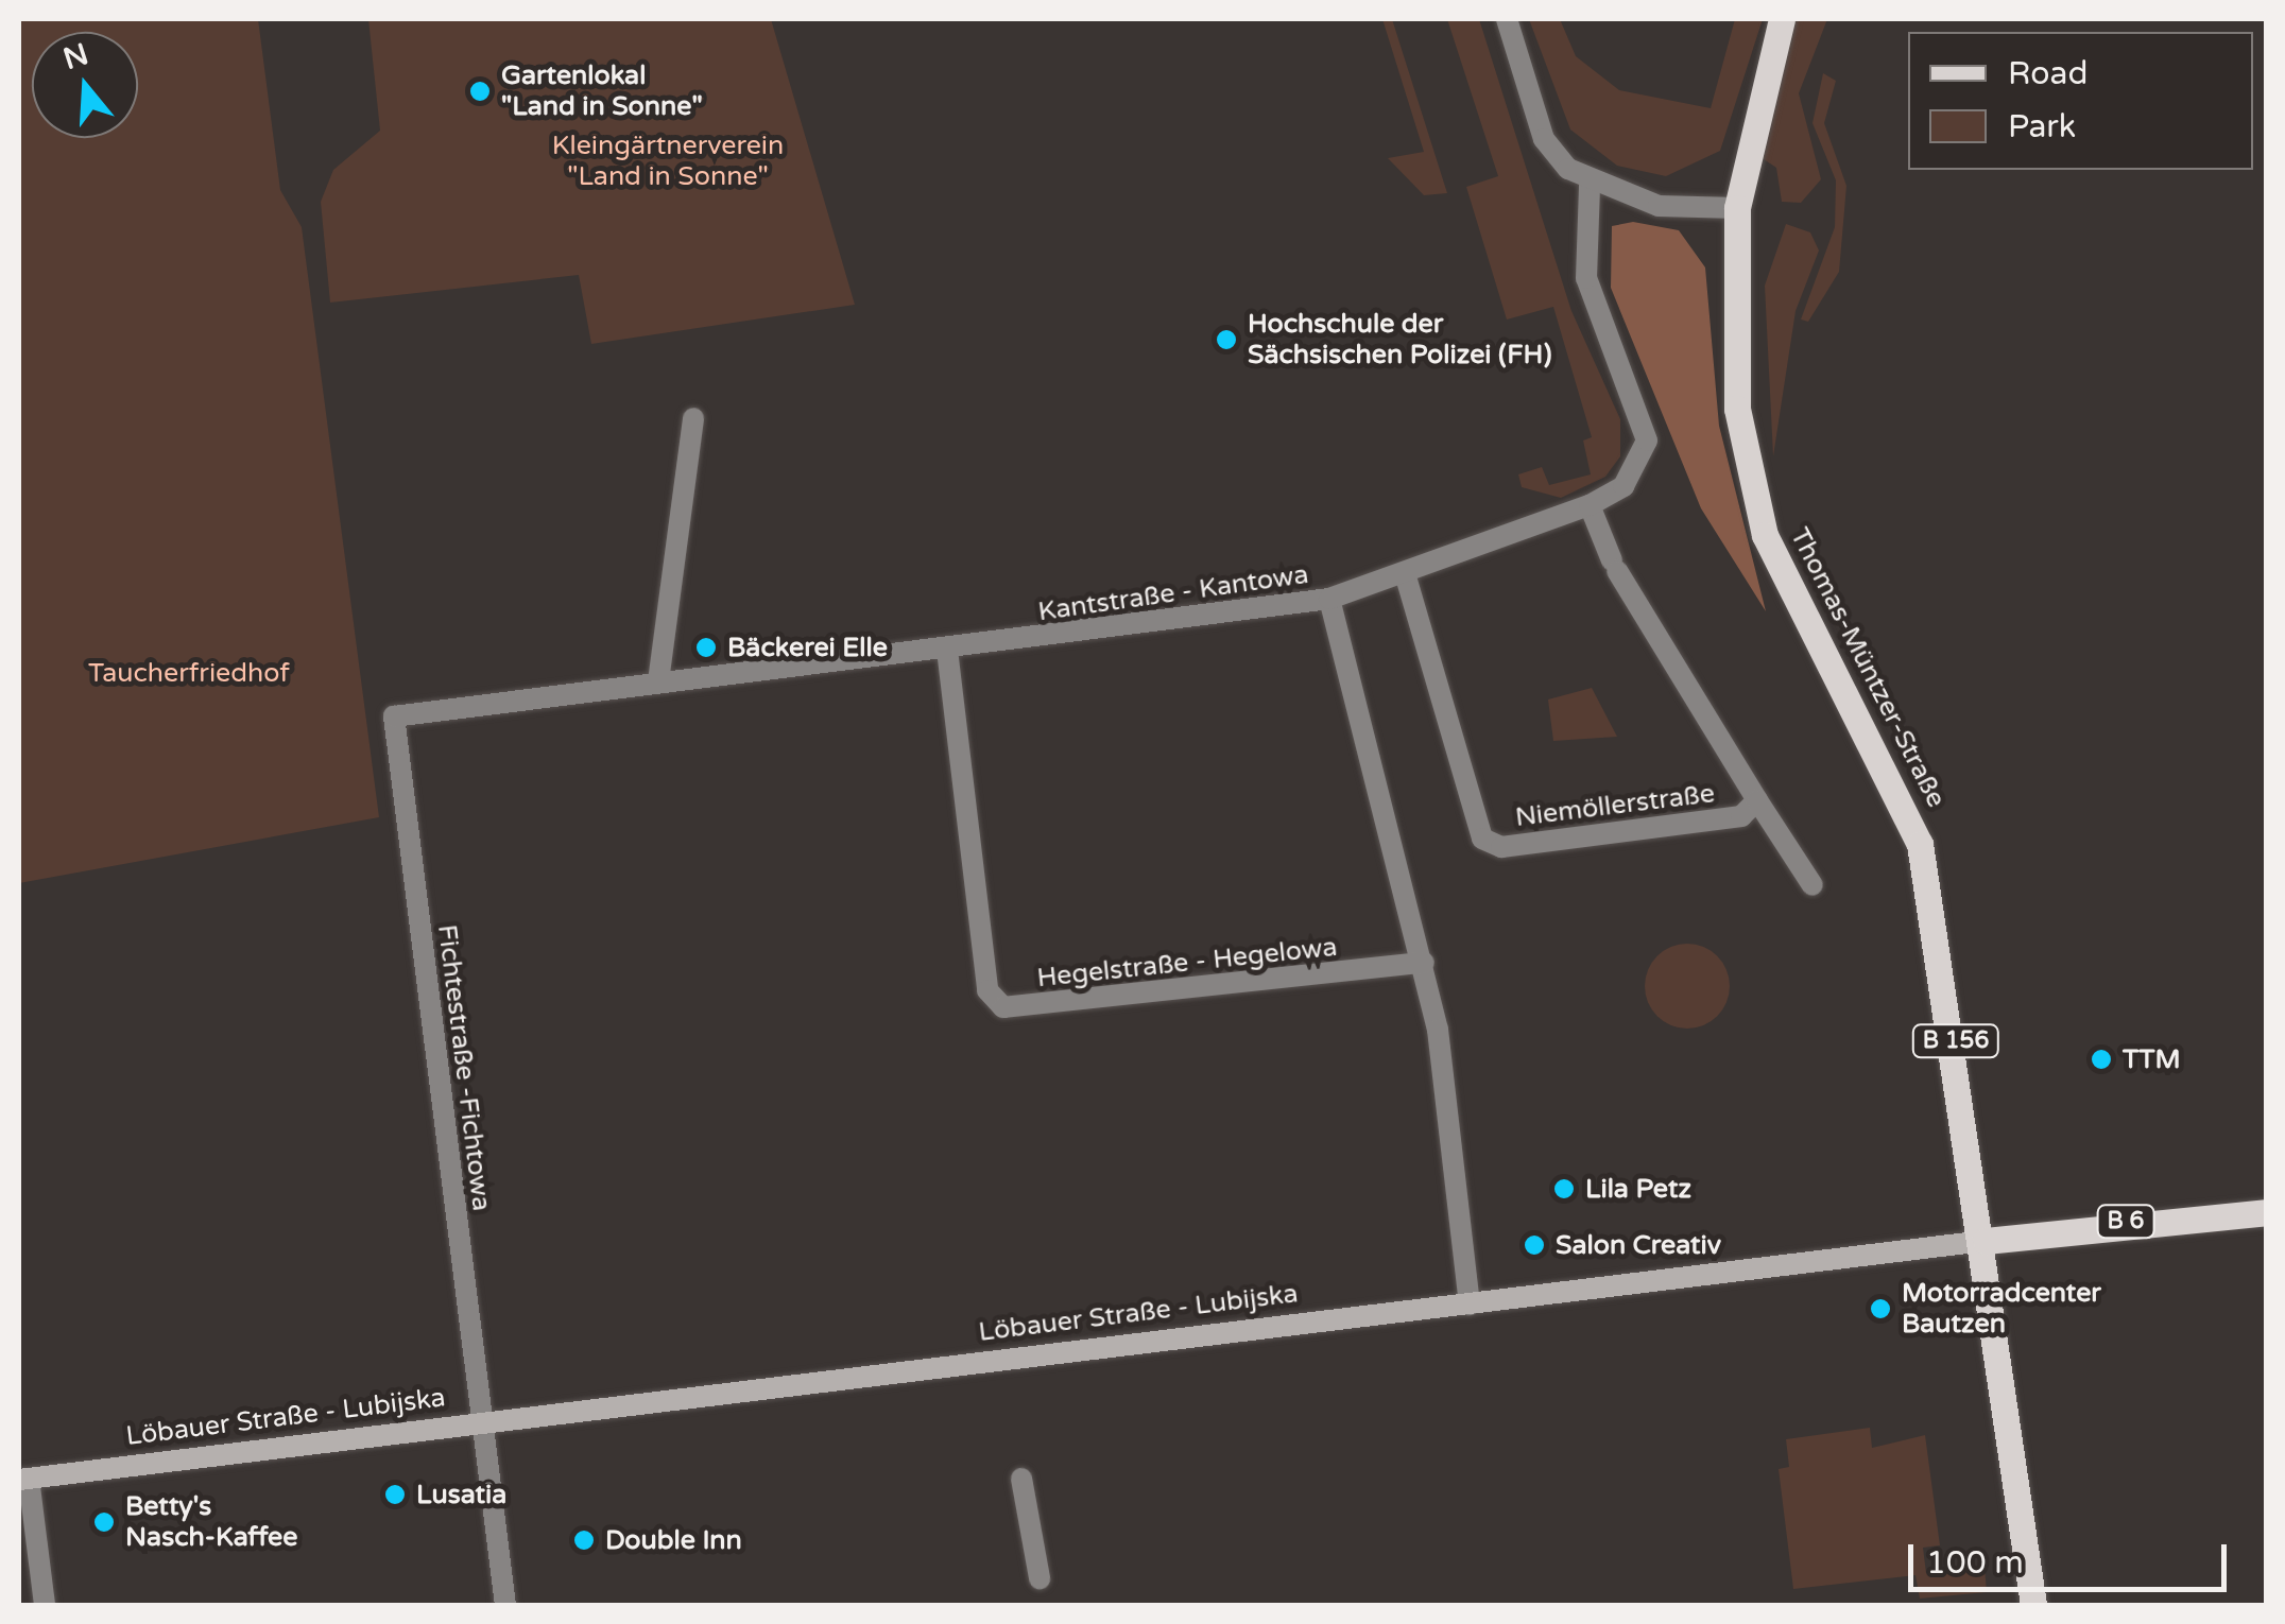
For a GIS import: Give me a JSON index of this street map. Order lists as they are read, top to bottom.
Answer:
{
  "streets": {
    "main road": [
      "Thomas-Müntzer-Straße",
      "B 156",
      "B 6",
      "Löbauer Straße - Lubijska"
    ],
    "street": [
      "Kantstraße - Kantowa",
      "Niemöllerstraße",
      "Hegelstraße - Hegelowa",
      "Fichtestraße -Fichtowa"
    ]
  },
  "crossings": [
    ["Kantstraße - Kantowa", "Niemöllerstraße"],
    ["Kantstraße - Kantowa", "Hegelstraße - Hegelowa"],
    ["Kantstraße - Kantowa", "Fichtestraße -Fichtowa"],
    ["Thomas-Müntzer-Straße", "B 156"],
    ["Thomas-Müntzer-Straße", "Löbauer Straße - Lubijska"],
    ["B 156", "Löbauer Straße - Lubijska"],
    ["Fichtestraße -Fichtowa", "Löbauer Straße - Lubijska"]
  ],
  "parks": ["Kleingärtnerverein \"Land in Sonne\"", "Taucherfriedhof"],
  "places": [
    "Gartenlokal \"Land in Sonne\"",
    "Hochschule der Sächsischen Polizei (FH)",
    "Bäckerei Elle",
    "TTM",
    "Lila Petz",
    "Salon Creativ",
    "Motorradcenter Bautzen",
    "Lusatia",
    "Betty's Nasch-Kaffee",
    "Double Inn"
  ],
  "legend": ["Road", "Park"],
  "scale_bar": "100 m",
  "north": "top"
}
